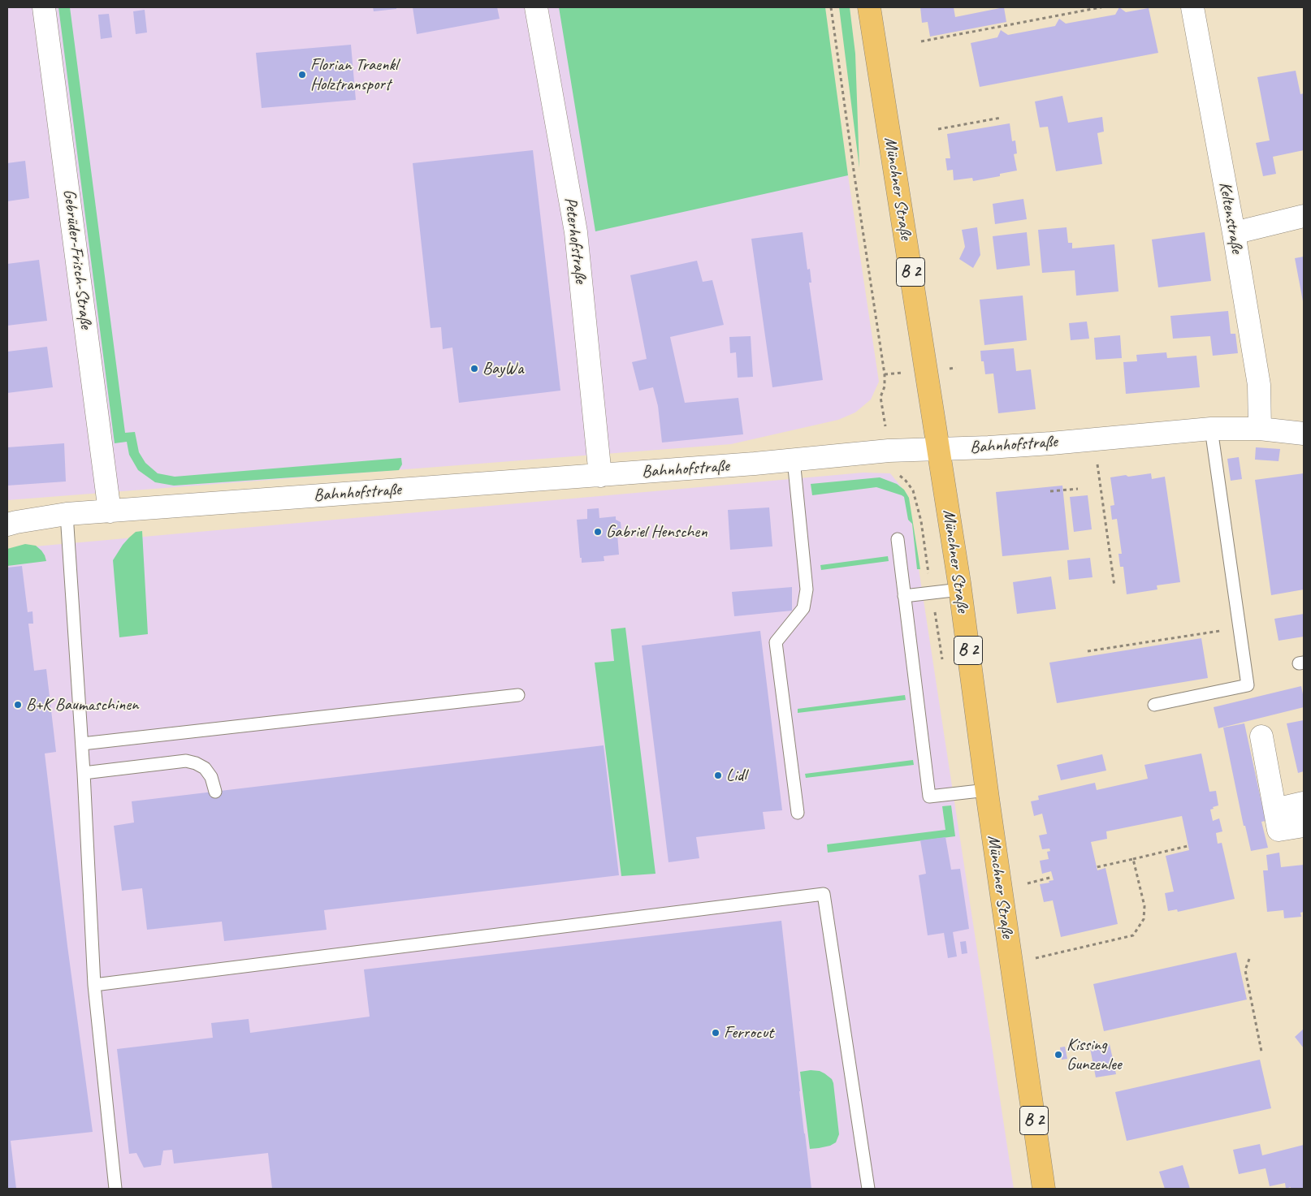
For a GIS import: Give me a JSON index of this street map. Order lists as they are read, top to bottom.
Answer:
{
  "streets": {
    "main road": ["Münchner Straße", "B 2"],
    "street": [
      "Keltenstraße",
      "Peterhofstraße",
      "Gebrüder-Frisch-Straße",
      "Bahnhofstraße"
    ]
  },
  "crossings": [
    ["Münchner Straße", "Bahnhofstraße"],
    ["Keltenstraße", "Bahnhofstraße"],
    ["Peterhofstraße", "Bahnhofstraße"],
    ["Gebrüder-Frisch-Straße", "Bahnhofstraße"]
  ],
  "places": [
    "Florian Traenkl Holztransport",
    "BayWa",
    "Gabriel Henschen",
    "B+K Baumaschinen",
    "Lidl",
    "Ferrocut",
    "Kissing Gunzenlee"
  ]
}
